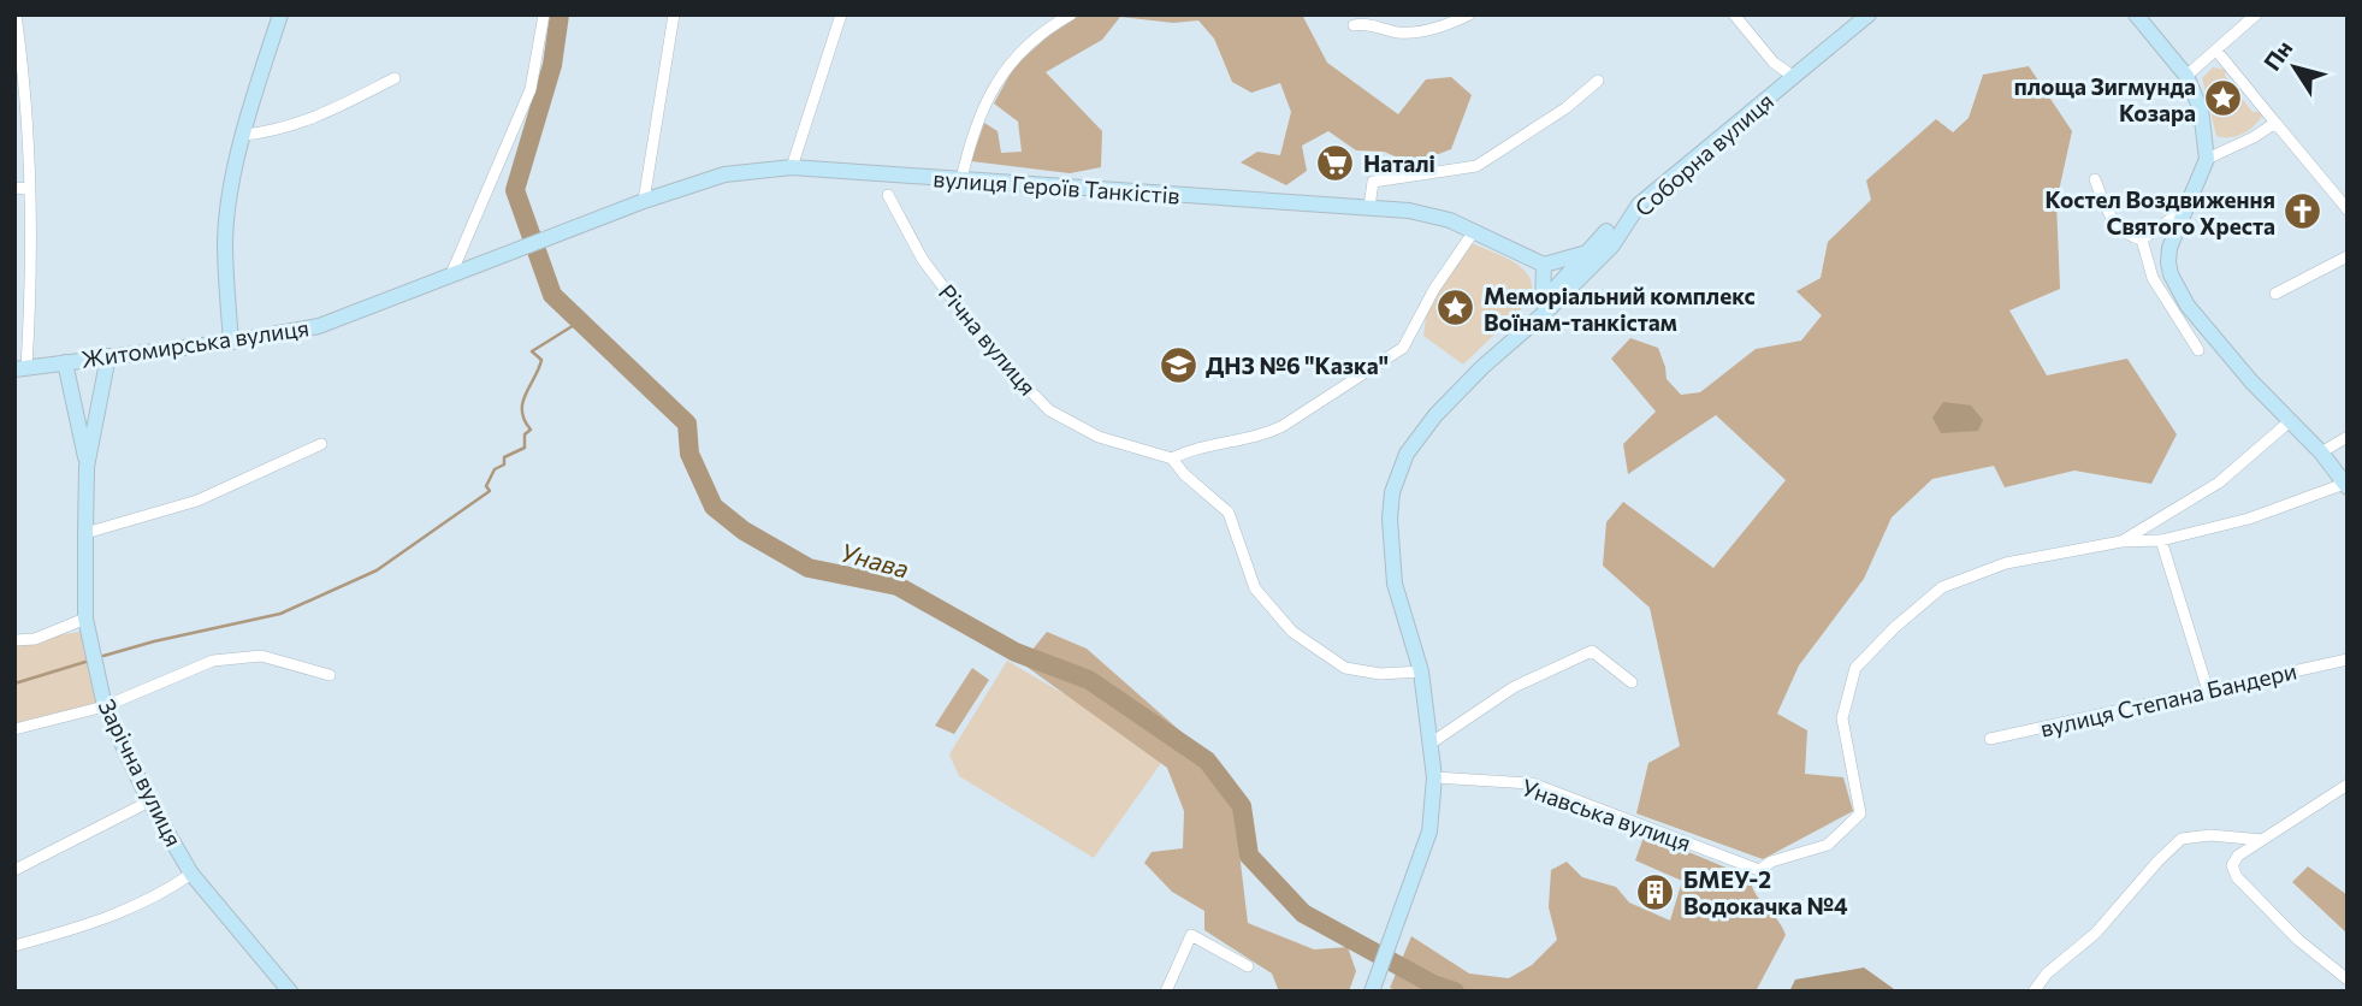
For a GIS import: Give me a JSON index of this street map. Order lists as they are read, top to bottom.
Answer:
{
  "streets": {
    "street": [
      "Соборна вулиця",
      "вулиця Героїв Танкістів",
      "Річна вулиця",
      "Житомирська вулиця",
      "вулиця Степана Бандери",
      "Зарічна вулиця",
      "Унавська вулиця"
    ]
  },
  "crossings": [
    ["Соборна вулиця", "вулиця Героїв Танкістів"],
    ["Соборна вулиця", "Річна вулиця"],
    ["Соборна вулиця", "Унавська вулиця"],
    ["вулиця Героїв Танкістів", "Житомирська вулиця"],
    ["Житомирська вулиця", "Зарічна вулиця"]
  ],
  "water": ["Унава"],
  "places": {
    "place": ["площа Зигмунда Козара", "Меморіальний комплекс Воїнам-танкістам"],
    "supermarket": ["Наталі"],
    "church": ["Костел Воздвиження Святого Хреста"],
    "school or university": ["ДНЗ №6 \"Казка\""],
    "building": ["БМЕУ-2 Водокачка №4"]
  },
  "north": "top left"
}
